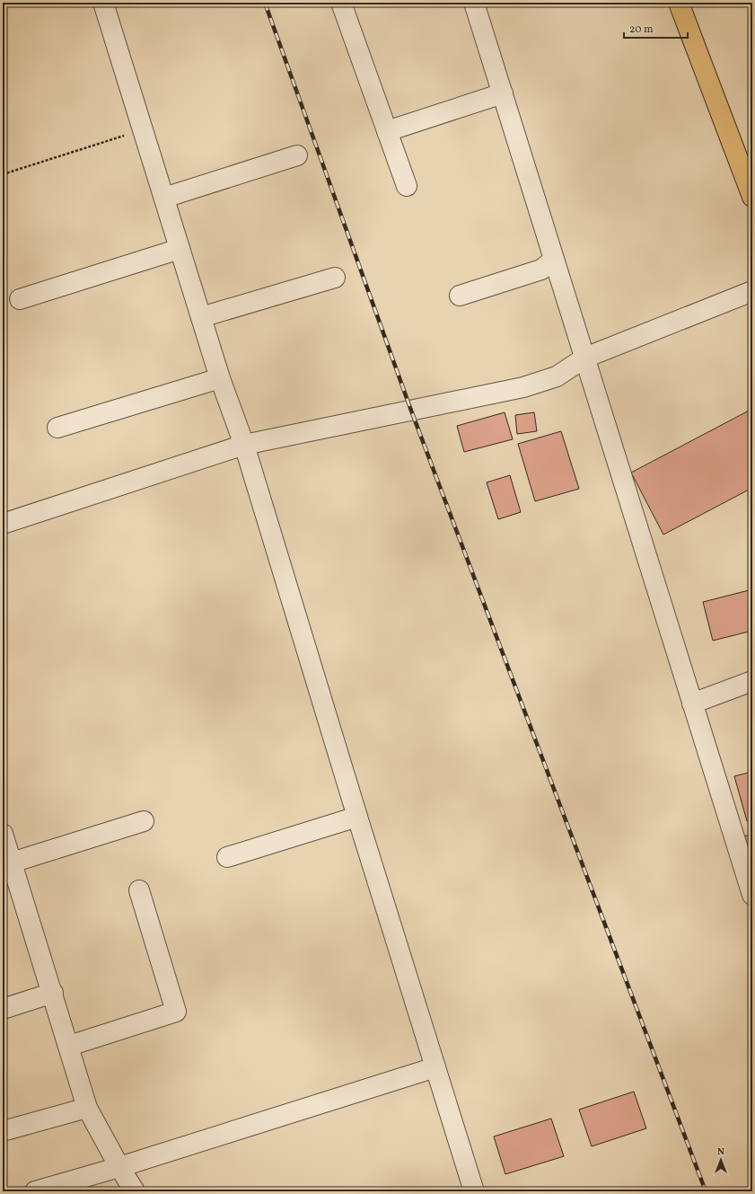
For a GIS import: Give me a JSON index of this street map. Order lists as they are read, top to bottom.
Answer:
{
  "scale_bar": "20 m",
  "north": "top"
}
